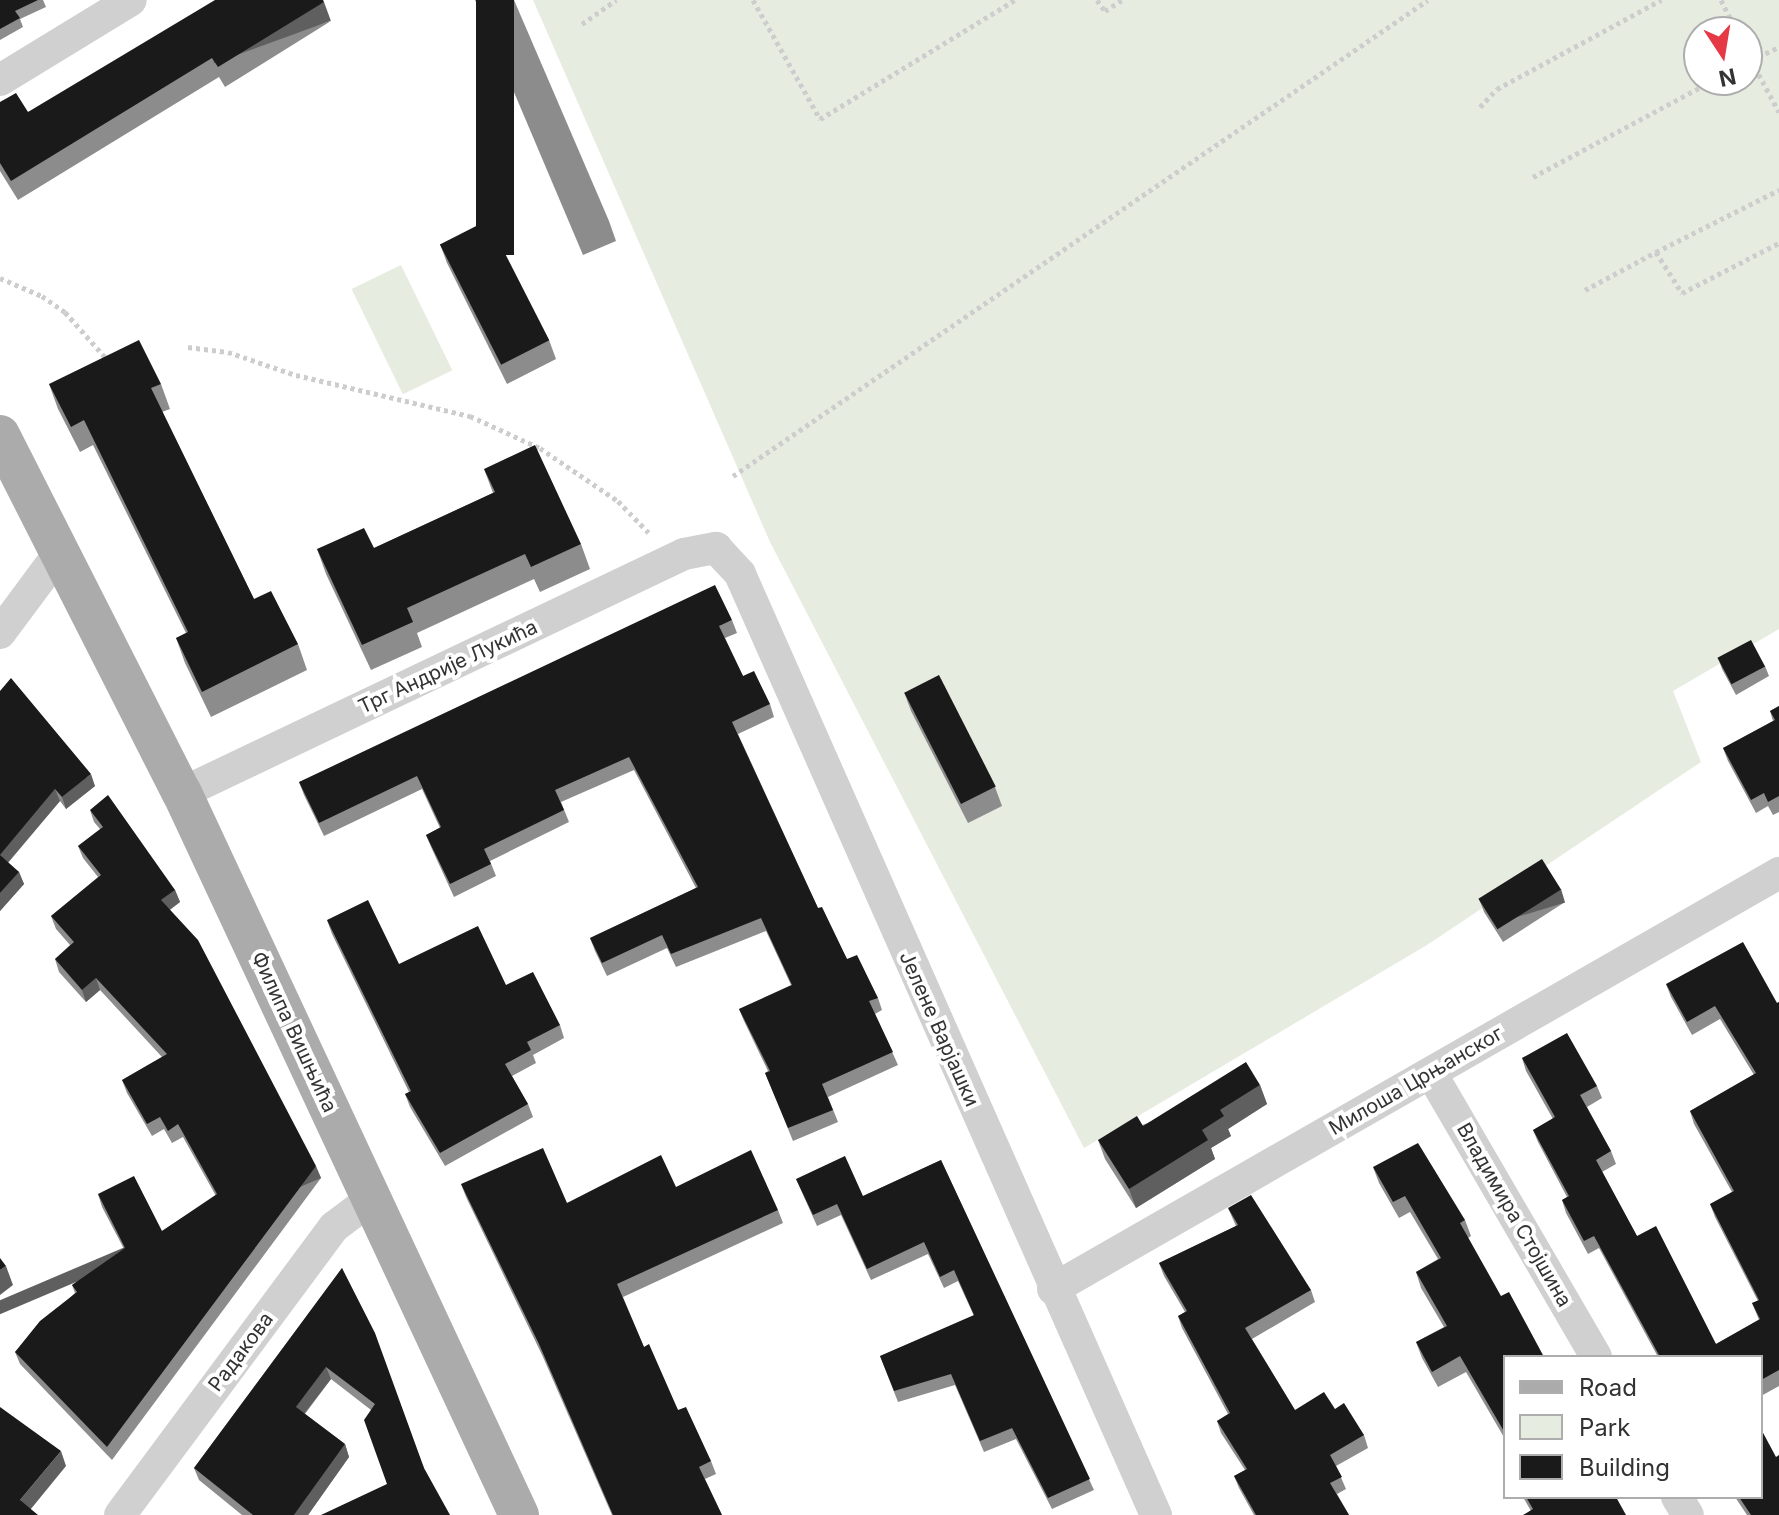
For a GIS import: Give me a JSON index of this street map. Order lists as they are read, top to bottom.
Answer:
{
  "streets": {
    "main road": ["Филипа Вишњића"],
    "street": [
      "Трг Андрије Лукића",
      "Јелене Варјашки",
      "Милоша Црњанског",
      "Владимира Стојшина",
      "Радакова"
    ]
  },
  "crossings": [
    ["Трг Андрије Лукића", "Јелене Варјашки"],
    ["Трг Андрије Лукића", "Филипа Вишњића"],
    ["Јелене Варјашки", "Милоша Црњанског"],
    ["Филипа Вишњића", "Радакова"],
    ["Милоша Црњанског", "Владимира Стојшина"]
  ],
  "legend": ["Road", "Park", "Building"],
  "north": "bottom"
}
